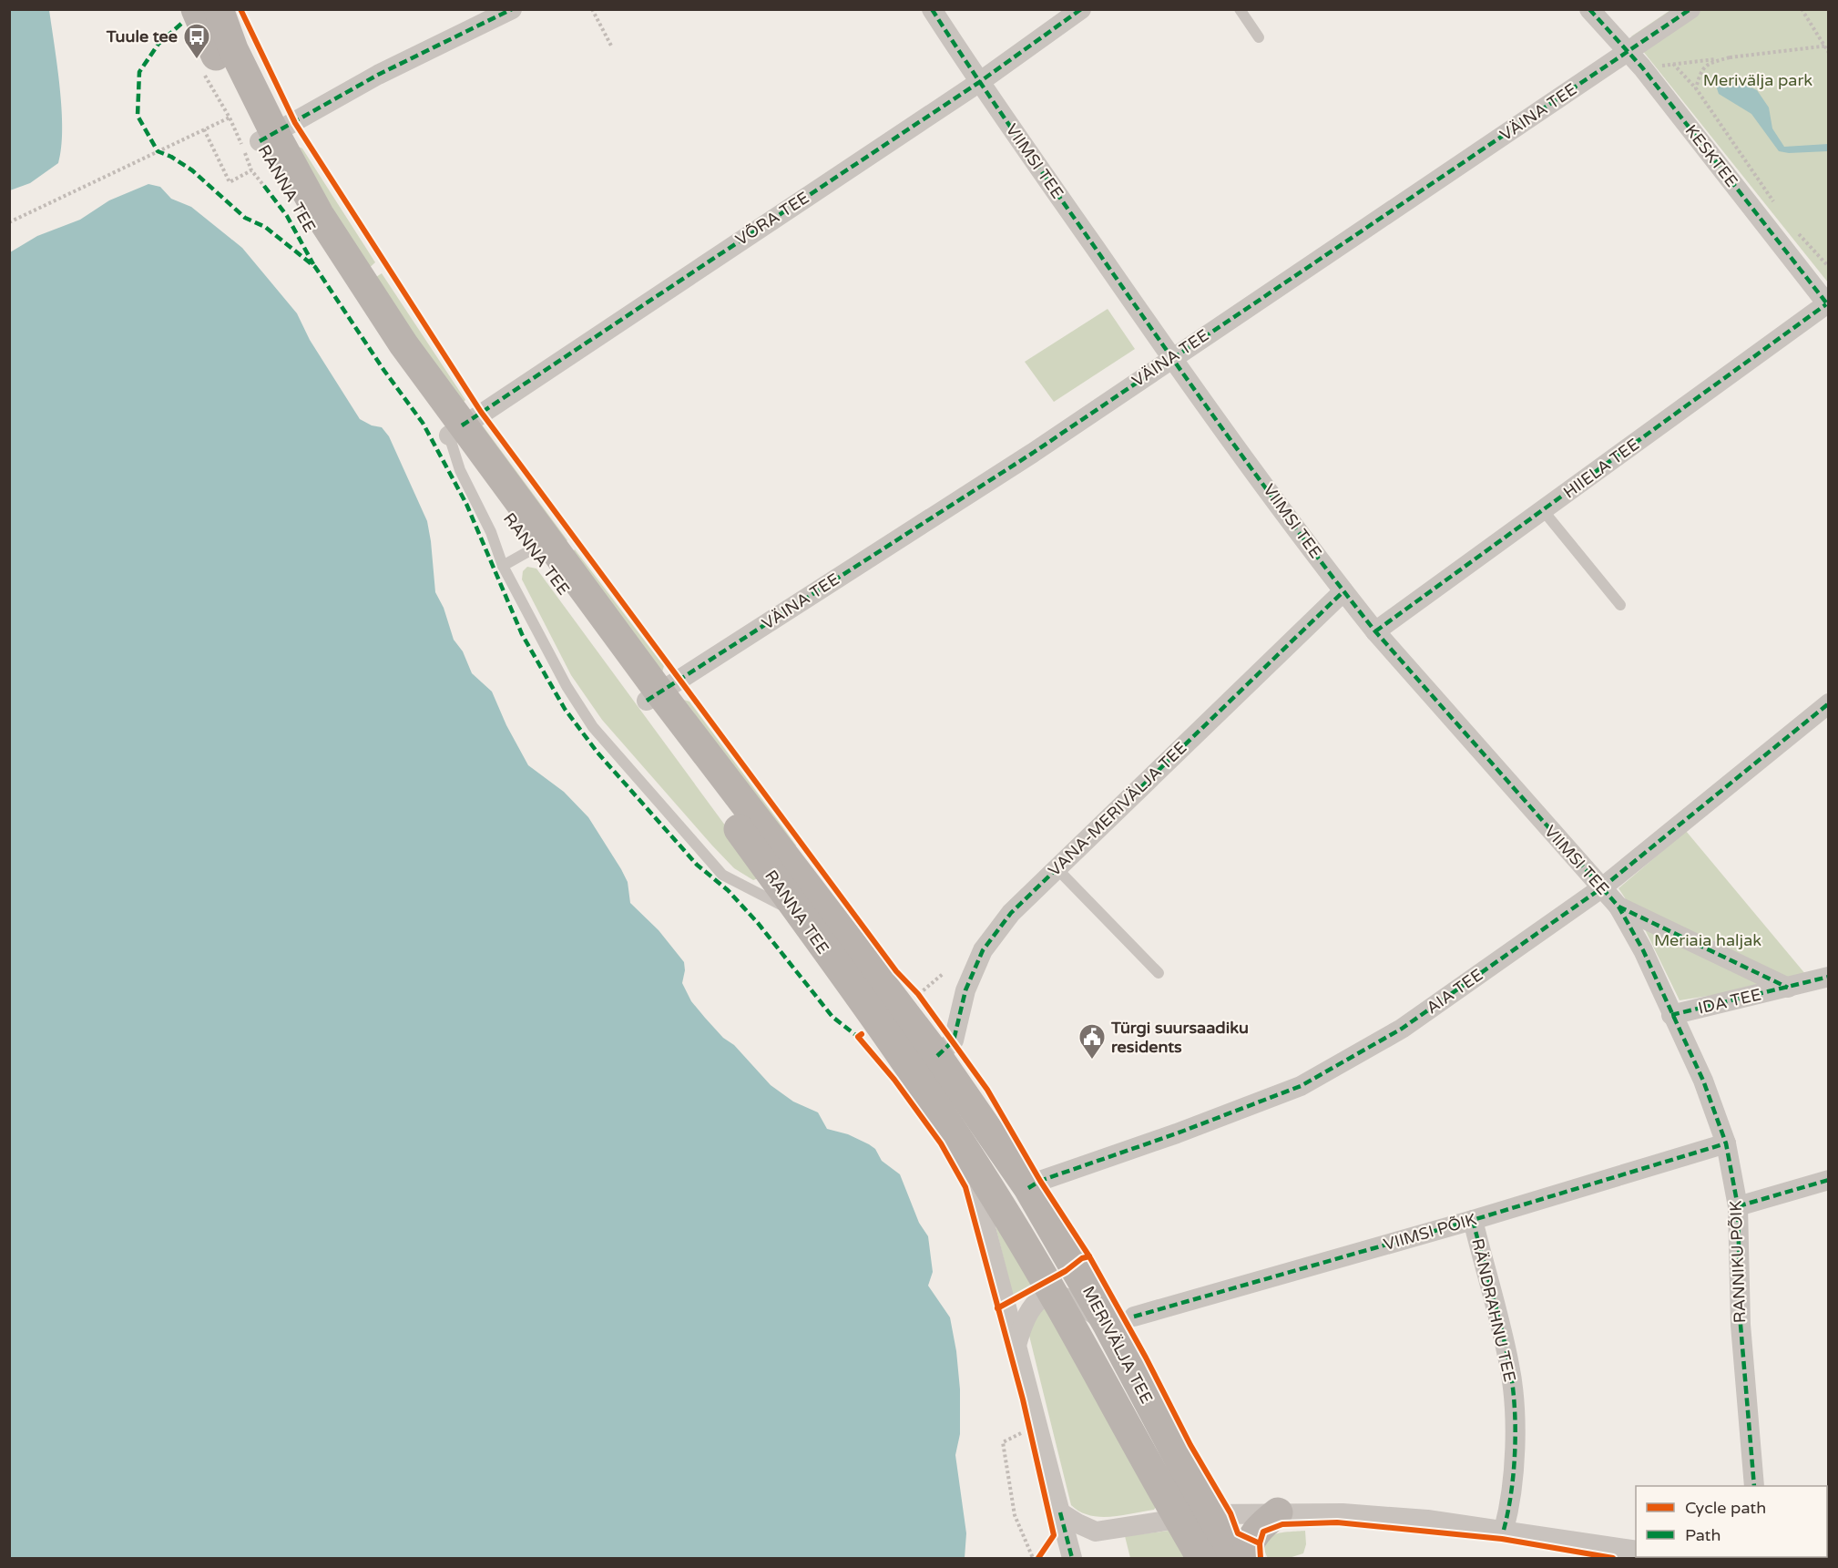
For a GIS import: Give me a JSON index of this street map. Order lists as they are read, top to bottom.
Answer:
{
  "streets": {
    "main road": ["RANNA TEE", "MERIVÄLJA TEE"],
    "street": [
      "VÄINA TEE",
      "KESKTEE",
      "VIIMSI TEE",
      "VÕRA TEE",
      "HIIELA TEE",
      "VANA-MERIVÄLJA TEE",
      "AIA TEE",
      "IDA TEE",
      "VIIMSI PÕIK",
      "RANNIKU PÕIK",
      "RÄNDRAHNU TEE"
    ]
  },
  "crossings": [
    ["VÄINA TEE", "KESKTEE"],
    ["VÄINA TEE", "VIIMSI TEE"],
    ["VÄINA TEE", "RANNA TEE"],
    ["KESKTEE", "HIIELA TEE"],
    ["VIIMSI TEE", "VÕRA TEE"],
    ["VIIMSI TEE", "HIIELA TEE"],
    ["VIIMSI TEE", "VANA-MERIVÄLJA TEE"],
    ["VIIMSI TEE", "AIA TEE"],
    ["VIIMSI TEE", "IDA TEE"],
    ["VIIMSI TEE", "RANNIKU PÕIK"],
    ["RANNA TEE", "VÕRA TEE"],
    ["RANNA TEE", "VANA-MERIVÄLJA TEE"],
    ["RANNA TEE", "MERIVÄLJA TEE"],
    ["VANA-MERIVÄLJA TEE", "MERIVÄLJA TEE"],
    ["AIA TEE", "MERIVÄLJA TEE"],
    ["IDA TEE", "RANNIKU PÕIK"],
    ["VIIMSI PÕIK", "RANNIKU PÕIK"],
    ["VIIMSI PÕIK", "RÄNDRAHNU TEE"],
    ["VIIMSI PÕIK", "MERIVÄLJA TEE"]
  ],
  "parks": ["Merivälja park", "Meriaia haljak"],
  "places": {
    "bus stop": ["Tuule tee"],
    "public building": ["Türgi suursaadiku residents"]
  },
  "legend": ["Cycle path", "Path"]
}
